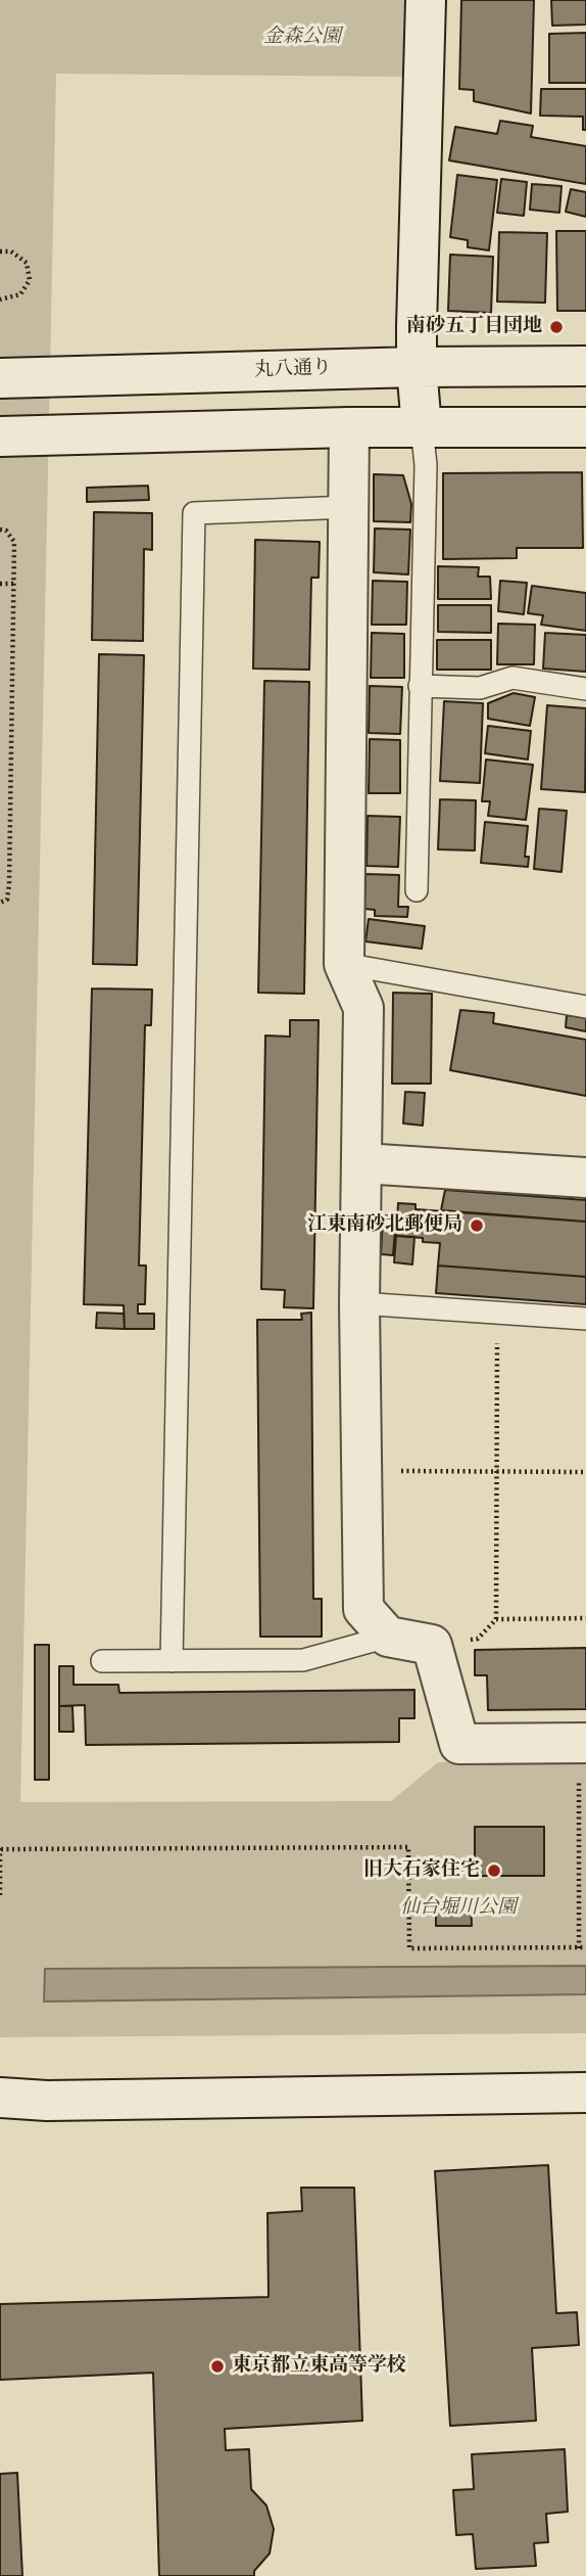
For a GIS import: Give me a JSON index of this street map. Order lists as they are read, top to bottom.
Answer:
{
  "streets": {
    "street": ["丸八通り"]
  },
  "parks": ["金森公園", "仙台堀川公園"],
  "places": [
    "南砂五丁目団地",
    "江東南砂北郵便局",
    "旧大石家住宅",
    "東京都立東高等学校"
  ]
}
